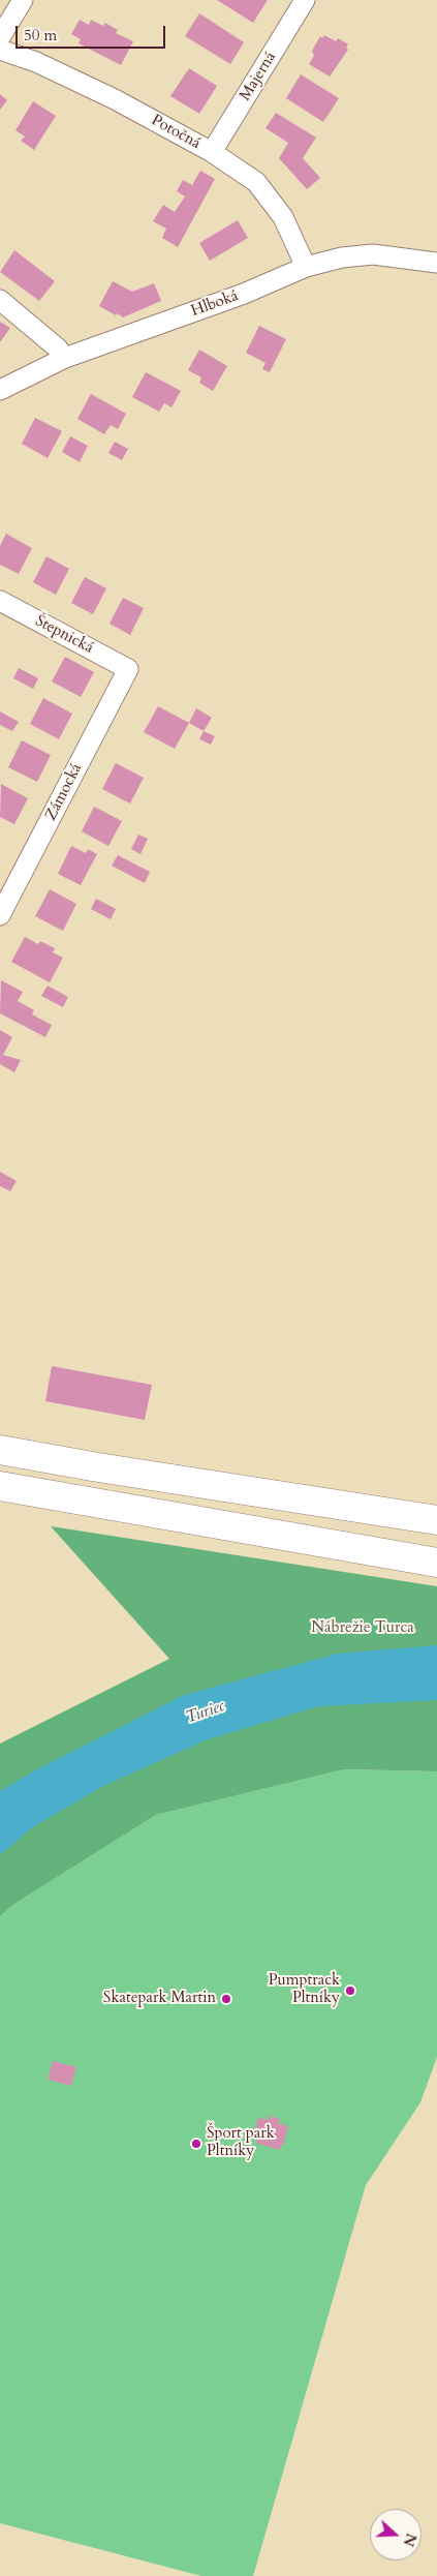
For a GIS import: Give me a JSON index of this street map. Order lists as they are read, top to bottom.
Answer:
{
  "streets": {
    "street": [
      "Majerná",
      "Potočná",
      "Hlboká",
      "Štepnická",
      "Zámocká"
    ]
  },
  "crossings": [
    ["Majerná", "Potočná"],
    ["Potočná", "Hlboká"],
    ["Štepnická", "Zámocká"]
  ],
  "water": ["Turiec"],
  "parks": ["Nábrežie Turca"],
  "places": ["Pumptrack Pltníky", "Skatepark Martin", "Šport park Pltníky"],
  "scale_bar": "50 m",
  "north": "right"
}
